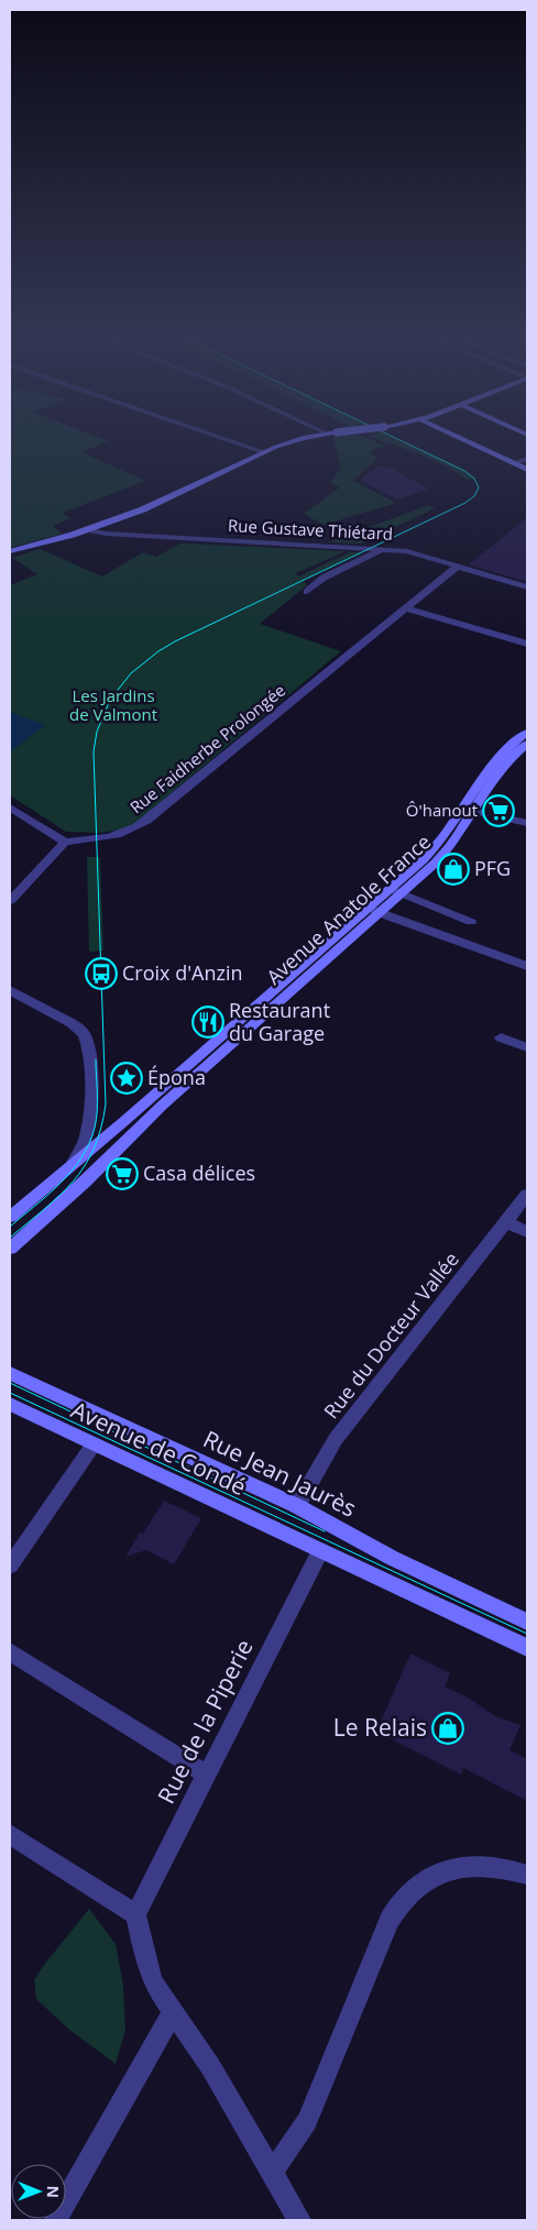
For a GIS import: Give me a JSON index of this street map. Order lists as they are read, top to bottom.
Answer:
{
  "streets": {
    "main road": ["Avenue Anatole France", "Avenue de Condé", "Rue Jean Jaurès"],
    "street": [
      "Rue Gustave Thiétard",
      "Rue Faidherbe Prolongée",
      "Rue du Docteur Vallée",
      "Rue de la Piperie"
    ]
  },
  "crossings": [
    ["Rue Gustave Thiétard", "Rue Faidherbe Prolongée"],
    ["Rue du Docteur Vallée", "Rue Jean Jaurès"],
    ["Avenue de Condé", "Rue de la Piperie"]
  ],
  "parks": ["Les Jardins de Valmont"],
  "places": {
    "supermarket": ["Ô'hanout", "Casa délices"],
    "shop": ["PFG", "Le Relais"],
    "bus stop": ["Croix d'Anzin"],
    "restaurant": ["Restaurant du Garage"],
    "place": ["Épona"]
  },
  "north": "right"
}
